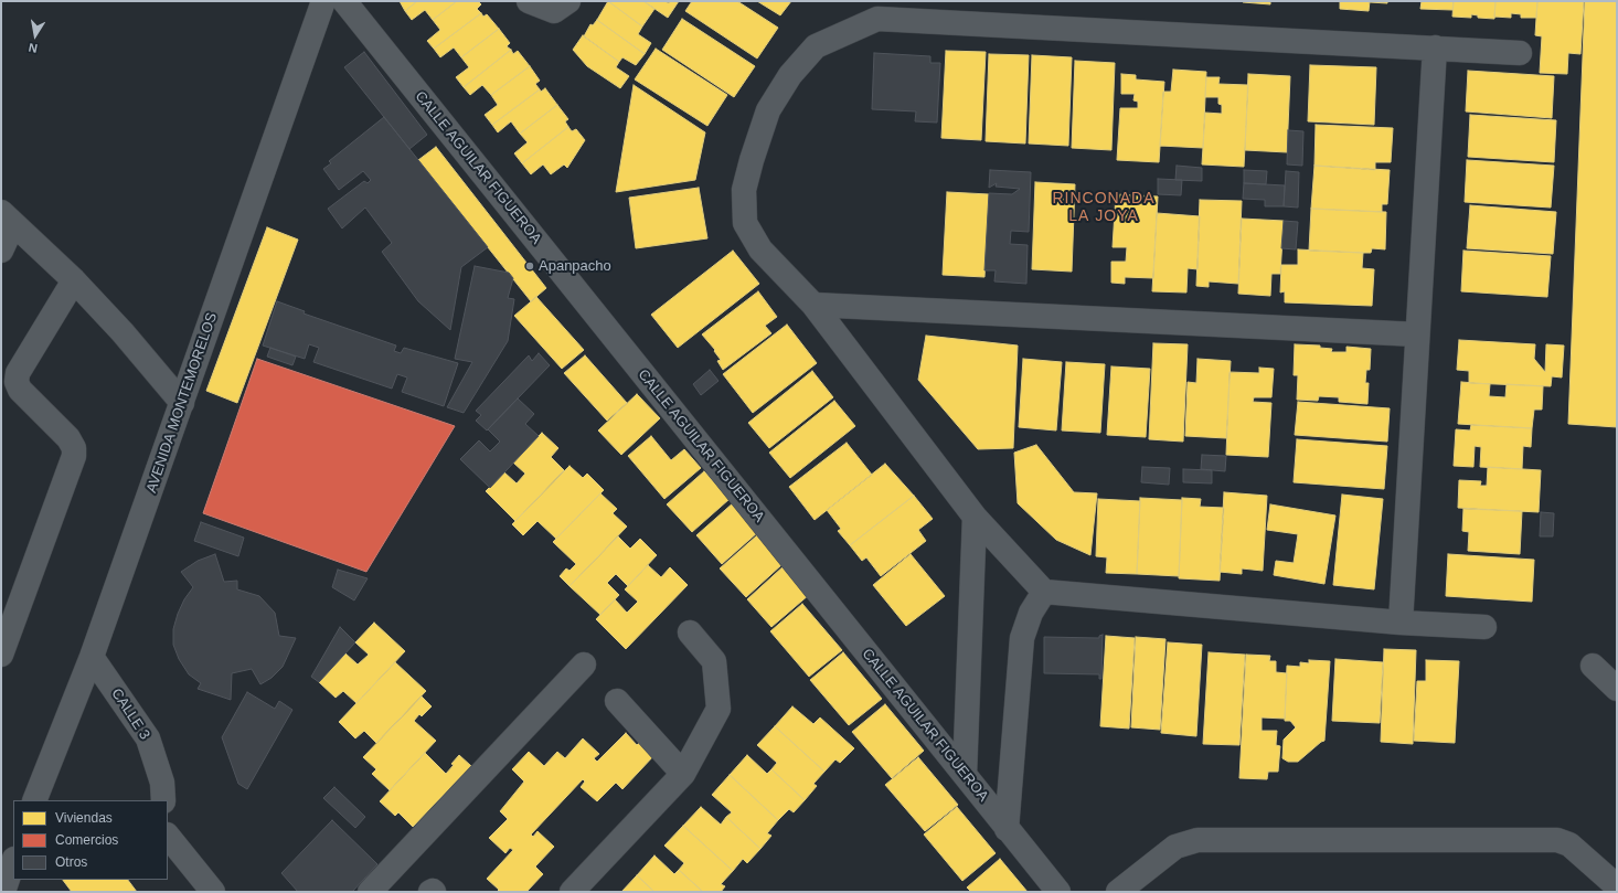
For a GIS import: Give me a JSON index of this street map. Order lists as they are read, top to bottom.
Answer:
{
  "streets": {
    "street": ["CALLE AGUILAR FIGUEROA", "AVENIDA MONTEMORELOS", "CALLE 3"]
  },
  "crossings": [
    ["AVENIDA MONTEMORELOS", "CALLE 3"]
  ],
  "districts": ["RINCONADA LA JOYA"],
  "places": ["Apanpacho"],
  "legend": ["Viviendas", "Comercios", "Otros"],
  "north": "bottom"
}
